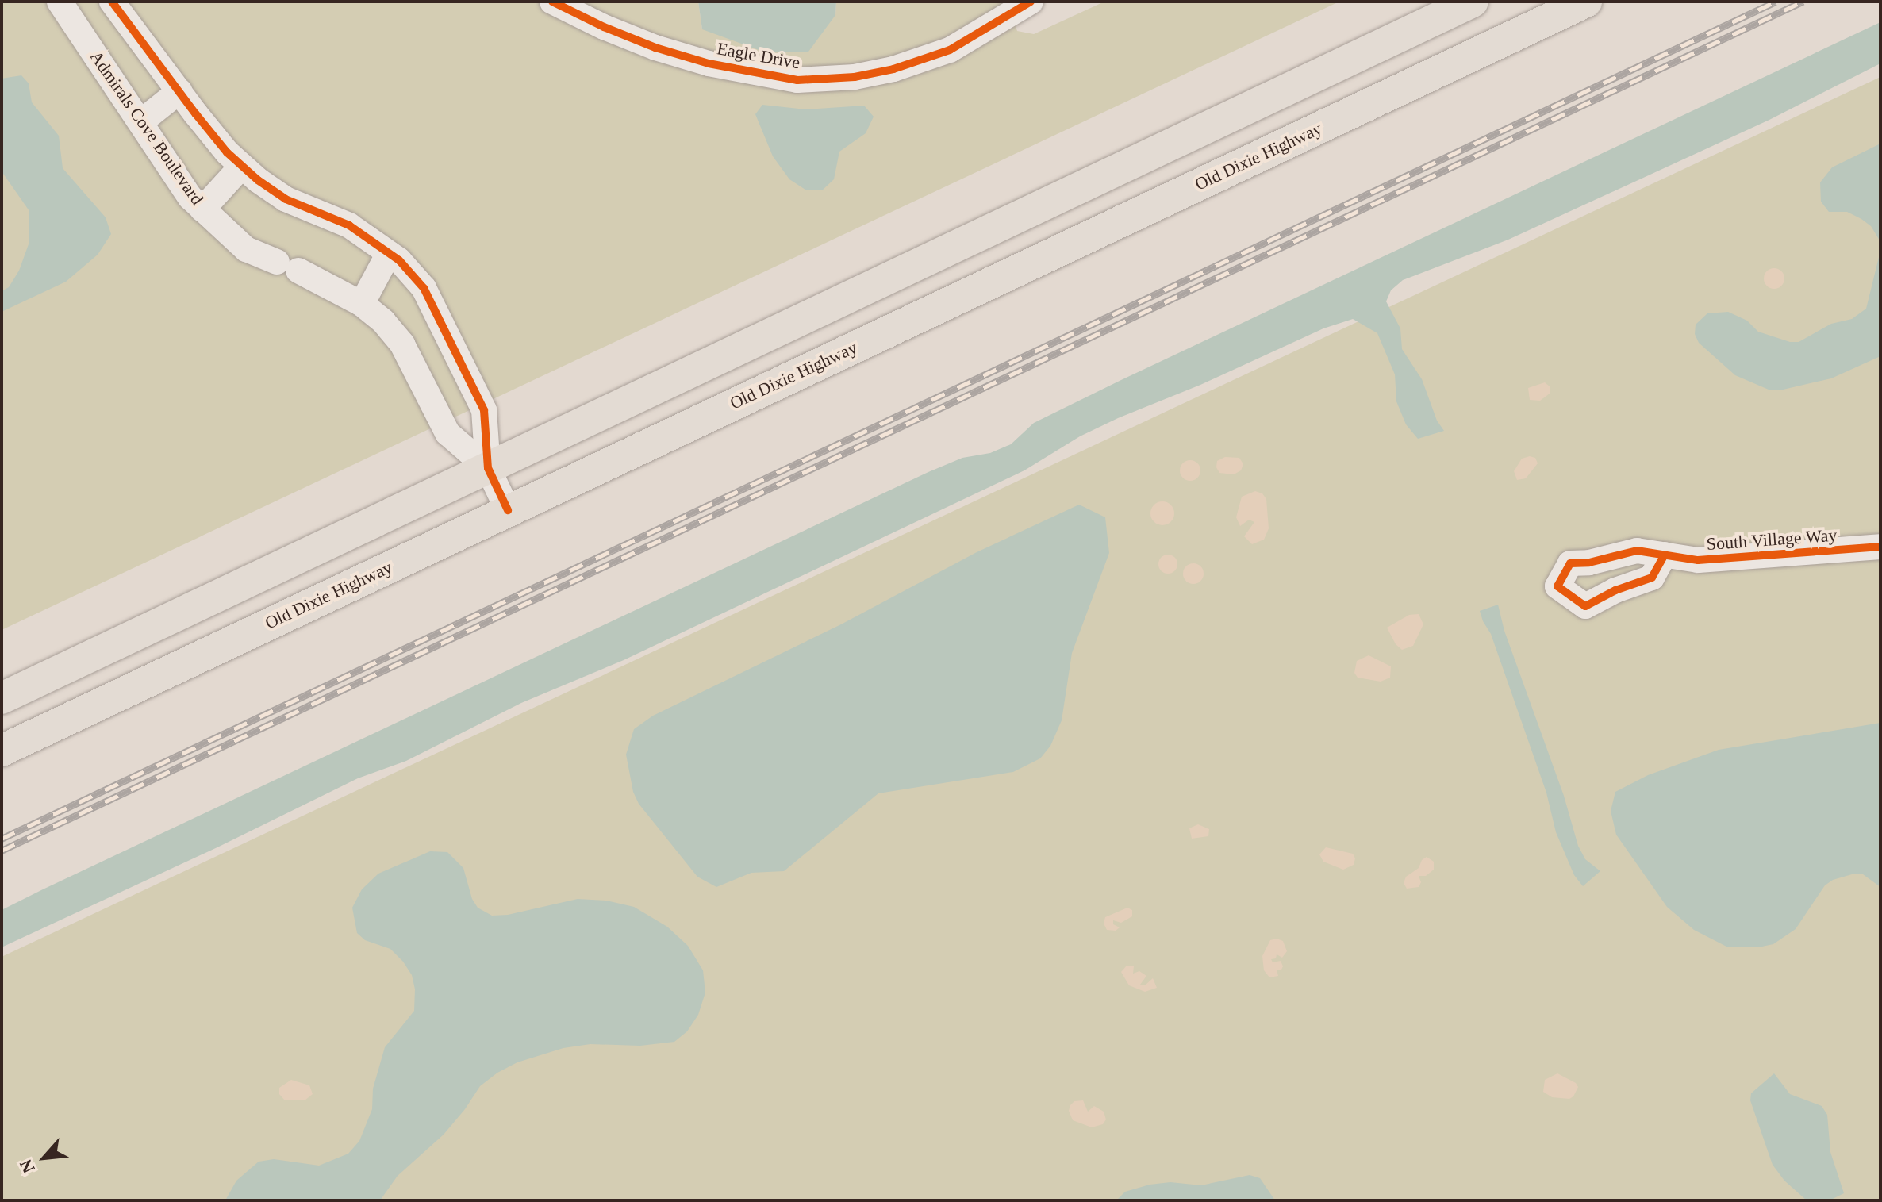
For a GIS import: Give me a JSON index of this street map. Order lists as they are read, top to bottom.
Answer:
{
  "streets": {
    "main road": ["Old Dixie Highway"],
    "street": ["Eagle Drive", "Admirals Cove Boulevard", "South Village Way"]
  },
  "crossings": [
    ["Admirals Cove Boulevard", "Old Dixie Highway"]
  ],
  "north": "bottom left"
}
